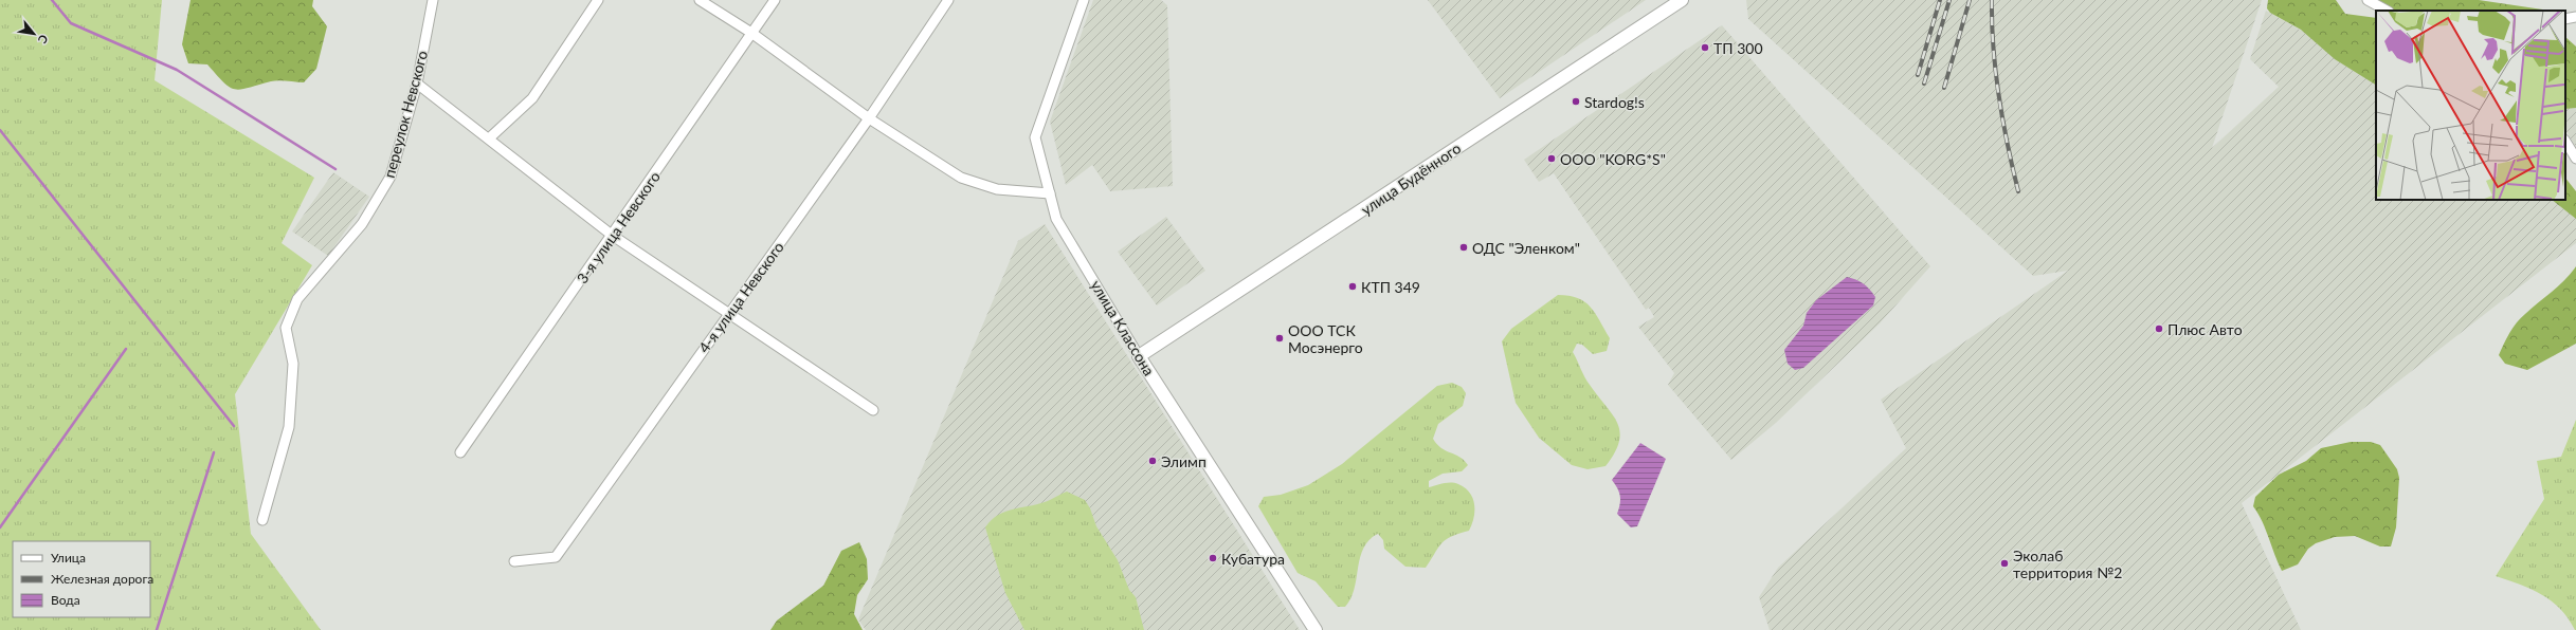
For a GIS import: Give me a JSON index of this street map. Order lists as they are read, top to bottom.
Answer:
{
  "streets": {
    "street": [
      "переулок Невского",
      "улица Будённого",
      "3-я улица Невского",
      "4-я улица Невского",
      "улица Классона"
    ]
  },
  "crossings": [
    ["улица Будённого", "улица Классона"]
  ],
  "places": [
    "ТП 300",
    "Stardog!s",
    "ООО \"KORG*S\"",
    "ОДС \"Эленком\"",
    "КТП 349",
    "Плюс Авто",
    "ООО ТСК Мосэнерго",
    "Элимп",
    "Кубатура",
    "Эколаб территория №2"
  ],
  "legend": ["Улица", "Железная дорога", "Вода"],
  "north": "bottom right"
}
